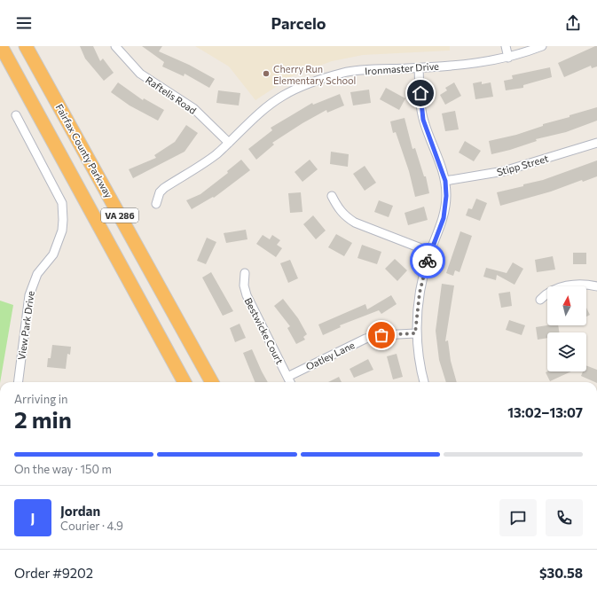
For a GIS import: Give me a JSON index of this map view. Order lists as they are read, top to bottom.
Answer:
{
  "streets": {
    "highway": ["Fairfax County Parkway", "VA 286"],
    "street": [
      "Ironmaster Drive",
      "Raftelis Road",
      "Stipp Street",
      "View Park Drive",
      "Bestwicke Court",
      "Oatley Lane"
    ]
  },
  "crossings": [
    ["Ironmaster Drive", "Raftelis Road"],
    ["Bestwicke Court", "Oatley Lane"]
  ],
  "places": ["Cherry Run Elementary School"],
  "north": "top",
  "page": {
    "header": "Parcelo",
    "heading": ["2 min", "Arriving in", "13:02–13:07"],
    "panel": [
      "Jordan",
      "Courier · 4.9",
      "Order #9202",
      "$30.58"
    ],
    "bar": "On the way · 150 m",
    "round": "J"
  }
}
